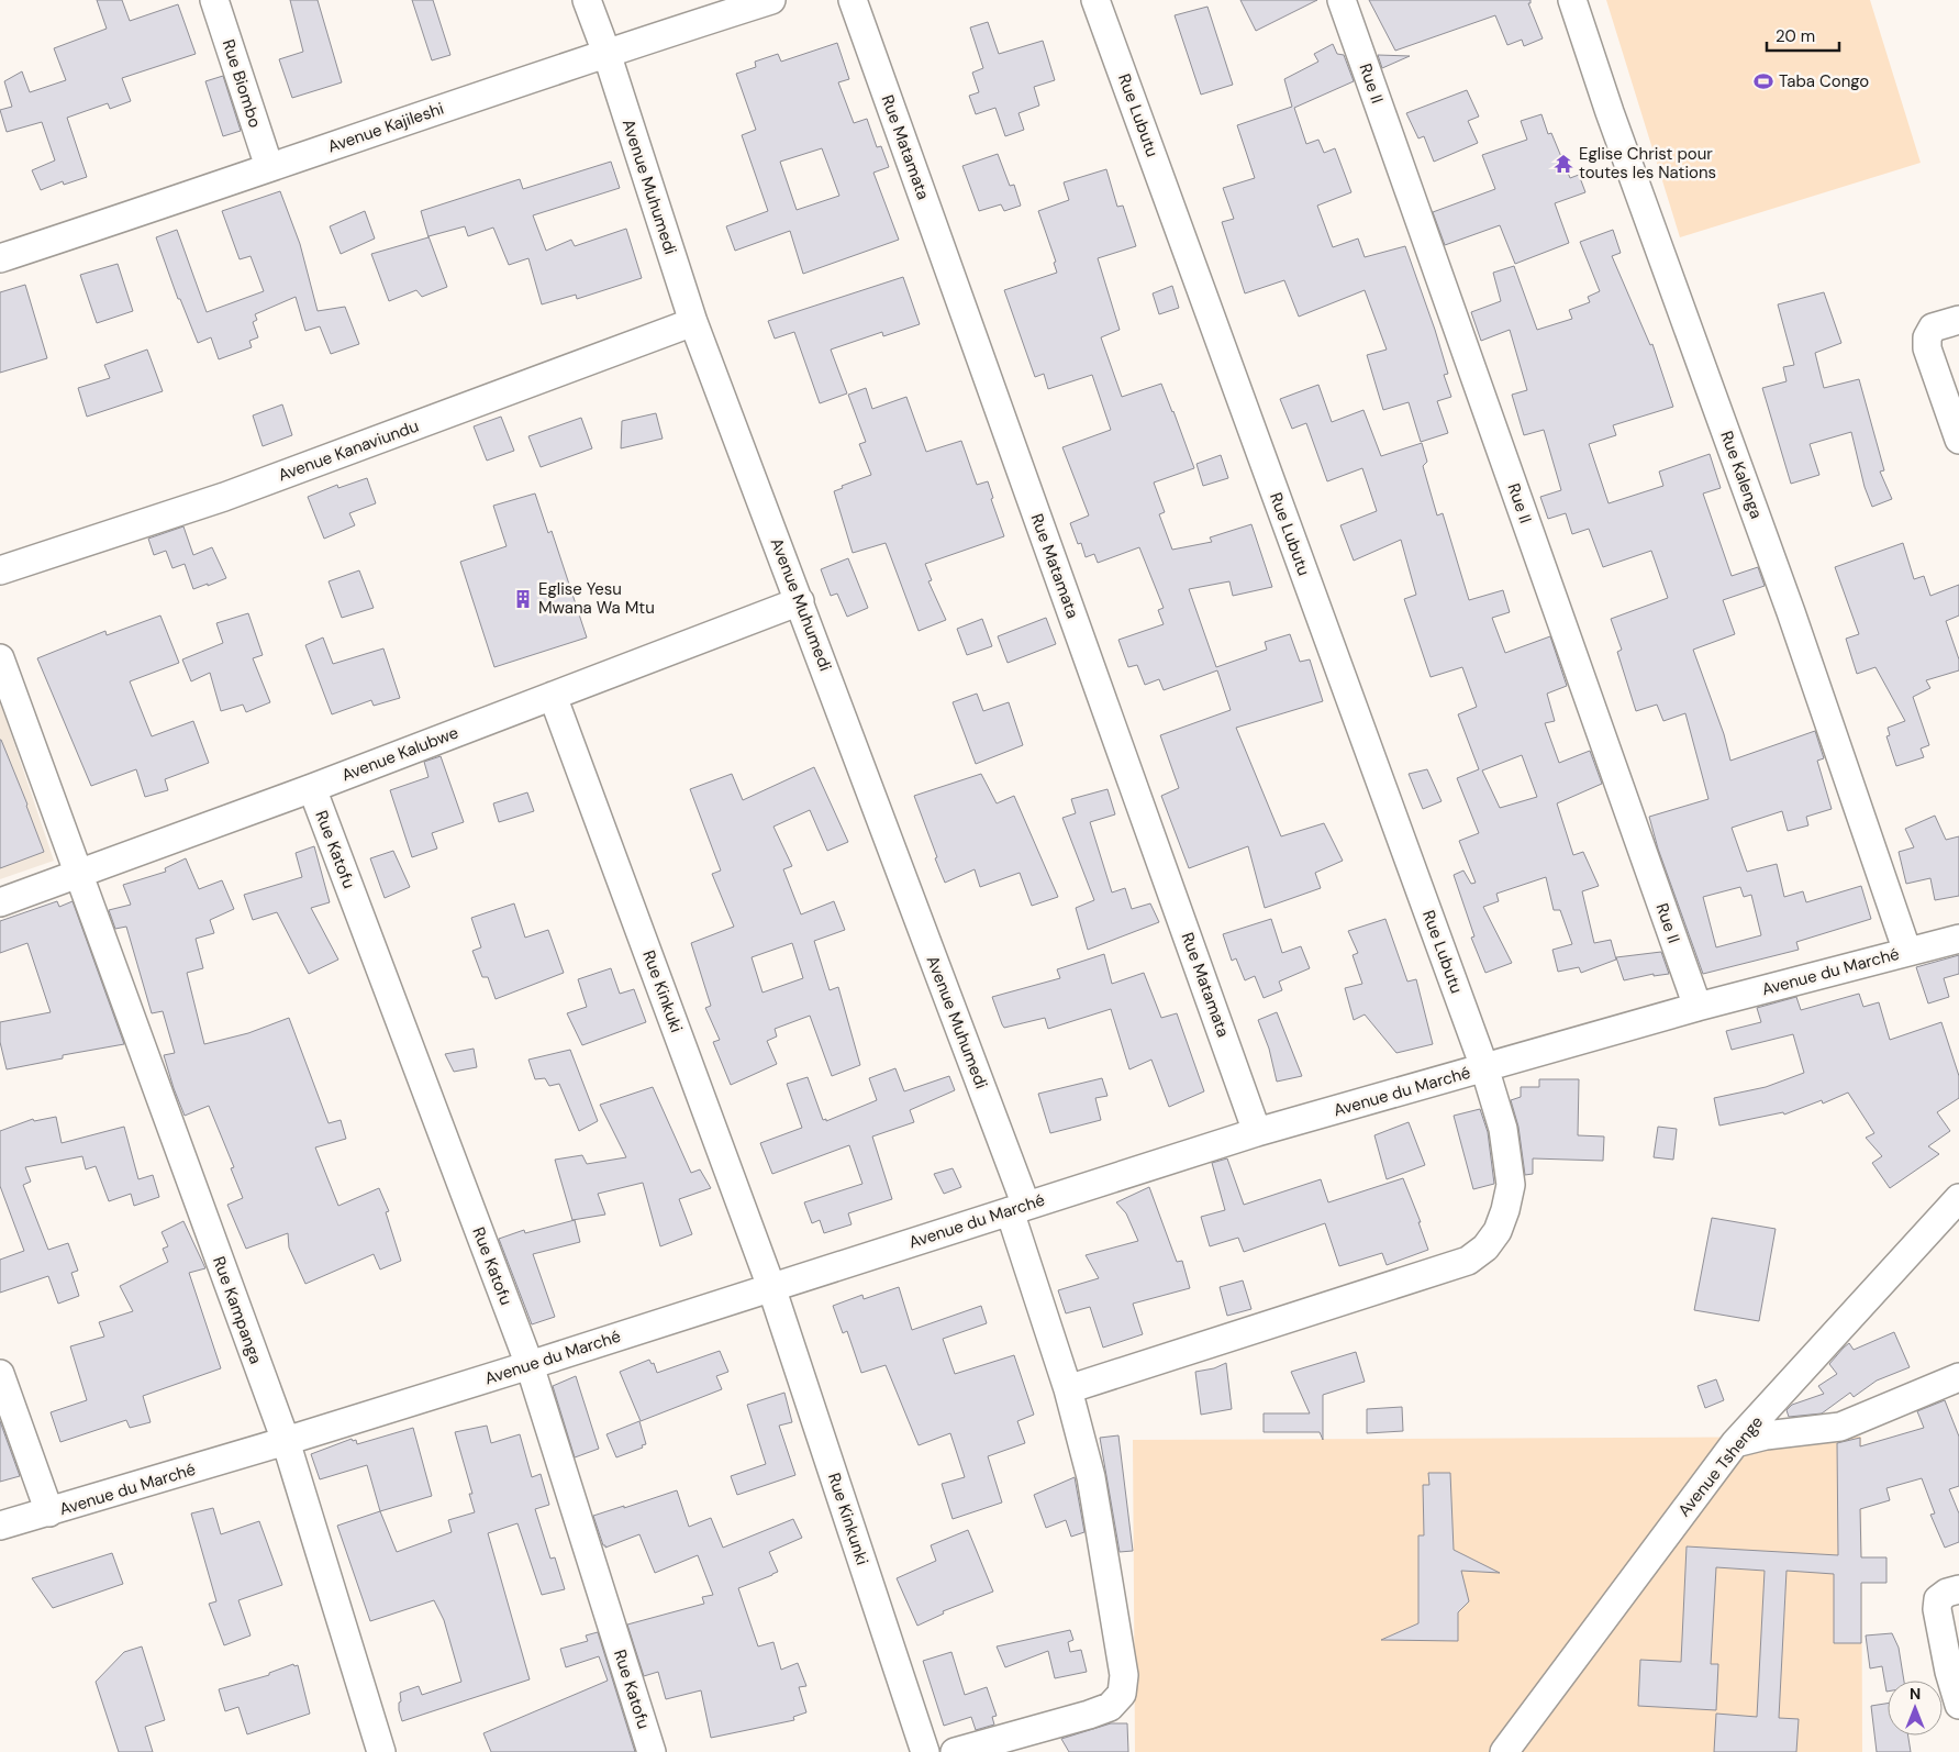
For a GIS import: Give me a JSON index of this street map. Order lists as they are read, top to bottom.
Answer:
{
  "streets": {
    "street": [
      "Rue Biombo",
      "Rue II",
      "Rue Lubutu",
      "Avenue Kajileshi",
      "Rue Matamata",
      "Avenue Muhumedi",
      "Avenue Kanaviundu",
      "Rue Kalenga",
      "Avenue Kalubwe",
      "Rue Katofu",
      "Avenue du Marché",
      "Rue Kinkuki",
      "Rue Kampanga",
      "Avenue Tshenge",
      "Rue Kinkunki"
    ]
  },
  "crossings": [
    ["Rue Biombo", "Avenue Kajileshi"],
    ["Rue II", "Avenue du Marché"],
    ["Rue Lubutu", "Avenue Muhumedi"],
    ["Rue Lubutu", "Avenue du Marché"],
    ["Avenue Kajileshi", "Avenue Muhumedi"],
    ["Rue Matamata", "Avenue du Marché"],
    ["Avenue Muhumedi", "Avenue Kanaviundu"],
    ["Avenue Muhumedi", "Avenue Kalubwe"],
    ["Avenue Muhumedi", "Avenue du Marché"],
    ["Rue Kalenga", "Avenue du Marché"],
    ["Avenue Kalubwe", "Rue Katofu"],
    ["Avenue Kalubwe", "Rue Kinkuki"],
    ["Avenue Kalubwe", "Rue Kampanga"],
    ["Rue Katofu", "Avenue du Marché"],
    ["Avenue du Marché", "Rue Kinkuki"],
    ["Avenue du Marché", "Rue Kampanga"],
    ["Avenue du Marché", "Rue Kinkunki"],
    ["Rue Kinkuki", "Rue Kinkunki"]
  ],
  "places": {
    "sports": ["Taba Congo"],
    "temple": ["Eglise Christ pour toutes les Nations"],
    "building": ["Eglise Yesu Mwana Wa Mtu"]
  },
  "scale_bar": "20 m",
  "north": "top"
}
